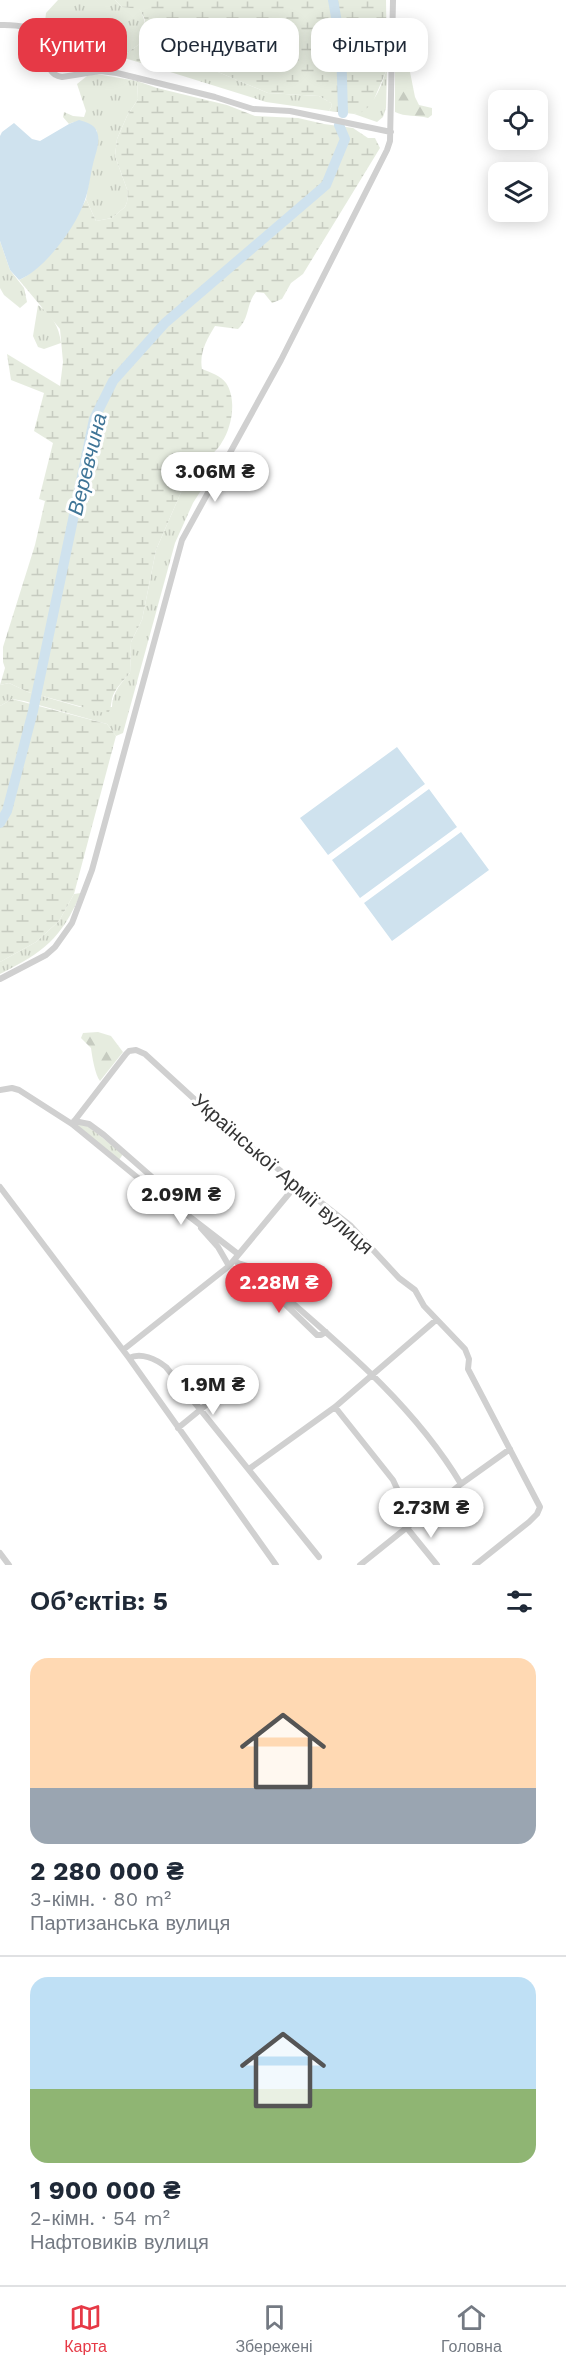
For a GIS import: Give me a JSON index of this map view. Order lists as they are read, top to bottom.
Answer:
{
  "streets": {
    "street": ["Української Армії вулиця"]
  },
  "water": ["Веревчина"],
  "page": {
    "chip": ["Купити", "Орендувати", "Фільтри"],
    "price": [
      "3.06M ₴",
      "2.09M ₴",
      "2.28M ₴",
      "1.9M ₴",
      "2.73M ₴"
    ],
    "heading": "Об’єктів: 5",
    "list": [
      {
        "name": "2 280 000 ₴",
        "note": "3-кімн. · 80 m² · Партизанська вулиця"
      },
      {
        "name": "1 900 000 ₴",
        "note": "2-кімн. · 54 m² · Нафтовиків вулиця"
      }
    ],
    "tabs": ["Карта", "Збережені", "Головна"]
  }
}
